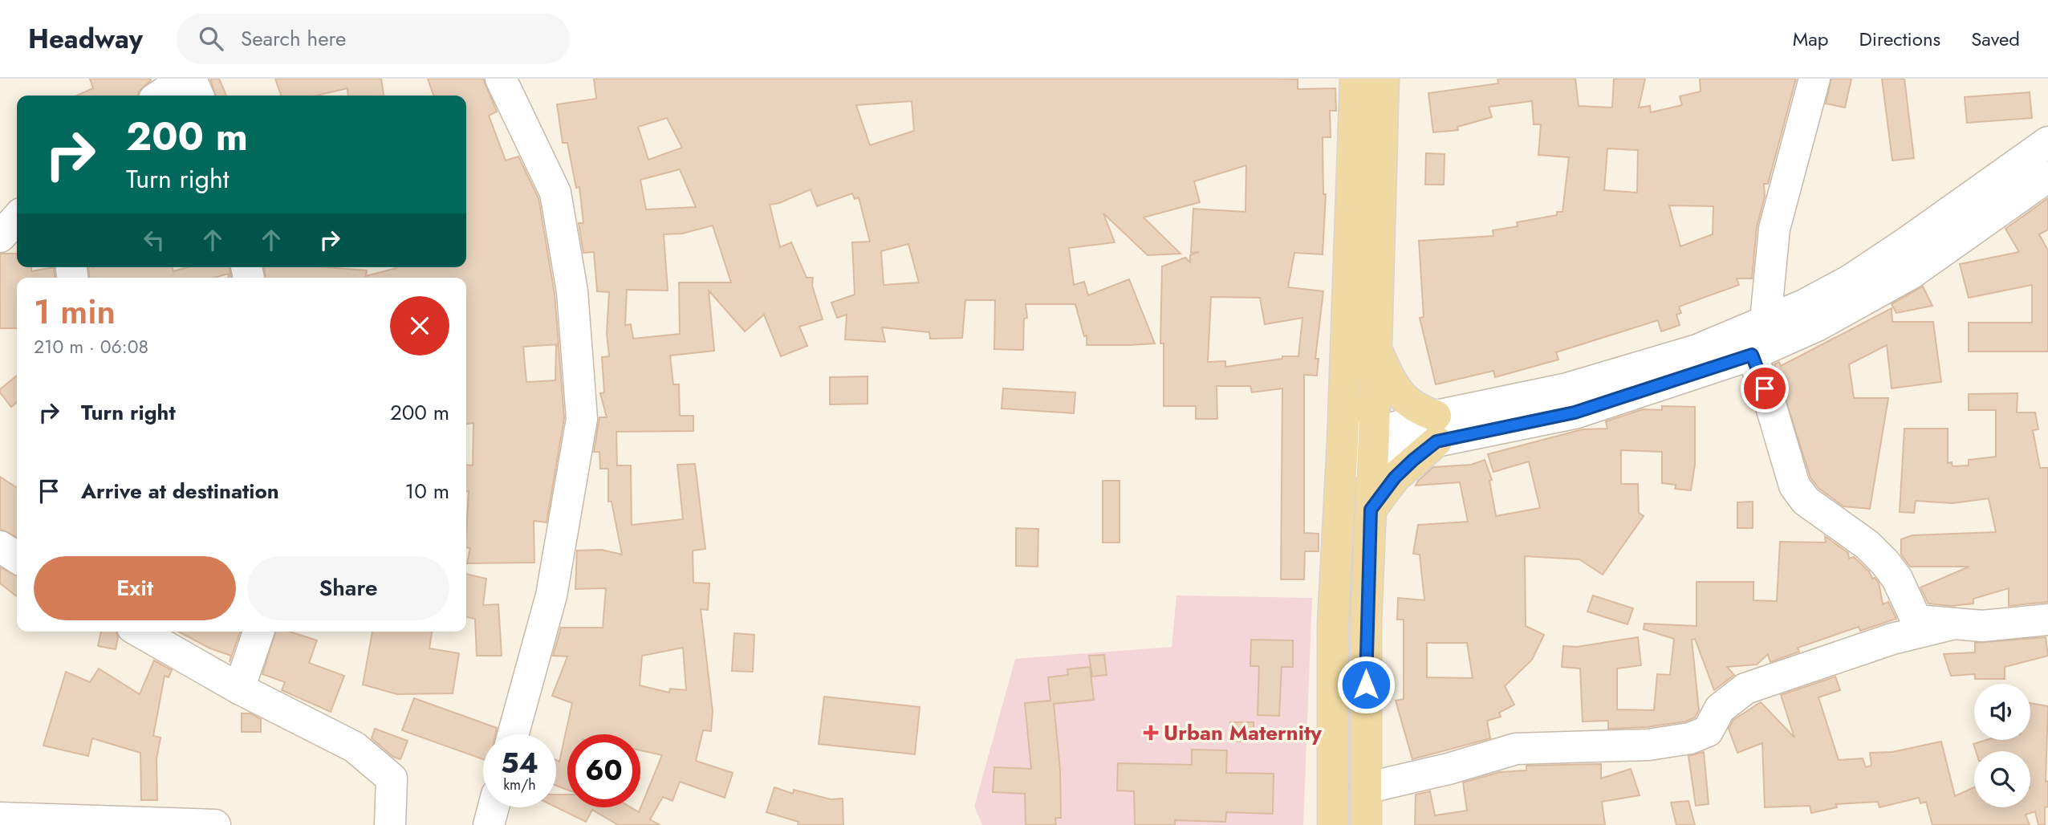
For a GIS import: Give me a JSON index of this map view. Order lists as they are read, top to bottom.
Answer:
{
  "places": {
    "health": ["Urban Maternity"]
  },
  "page": {
    "header": "Headway",
    "search": "Search here",
    "nav": ["Map", "Directions", "Saved"],
    "turn": ["200 m", "Turn right"],
    "heading": ["1 min", "210 m · 06:08"],
    "list": [
      {
        "name": "Turn right",
        "value": "200 m"
      },
      {
        "name": "Arrive at destination",
        "value": "10 m"
      }
    ],
    "buttons": ["Exit", "Share"],
    "speed": "54 km/h",
    "limit": "60"
  }
}
